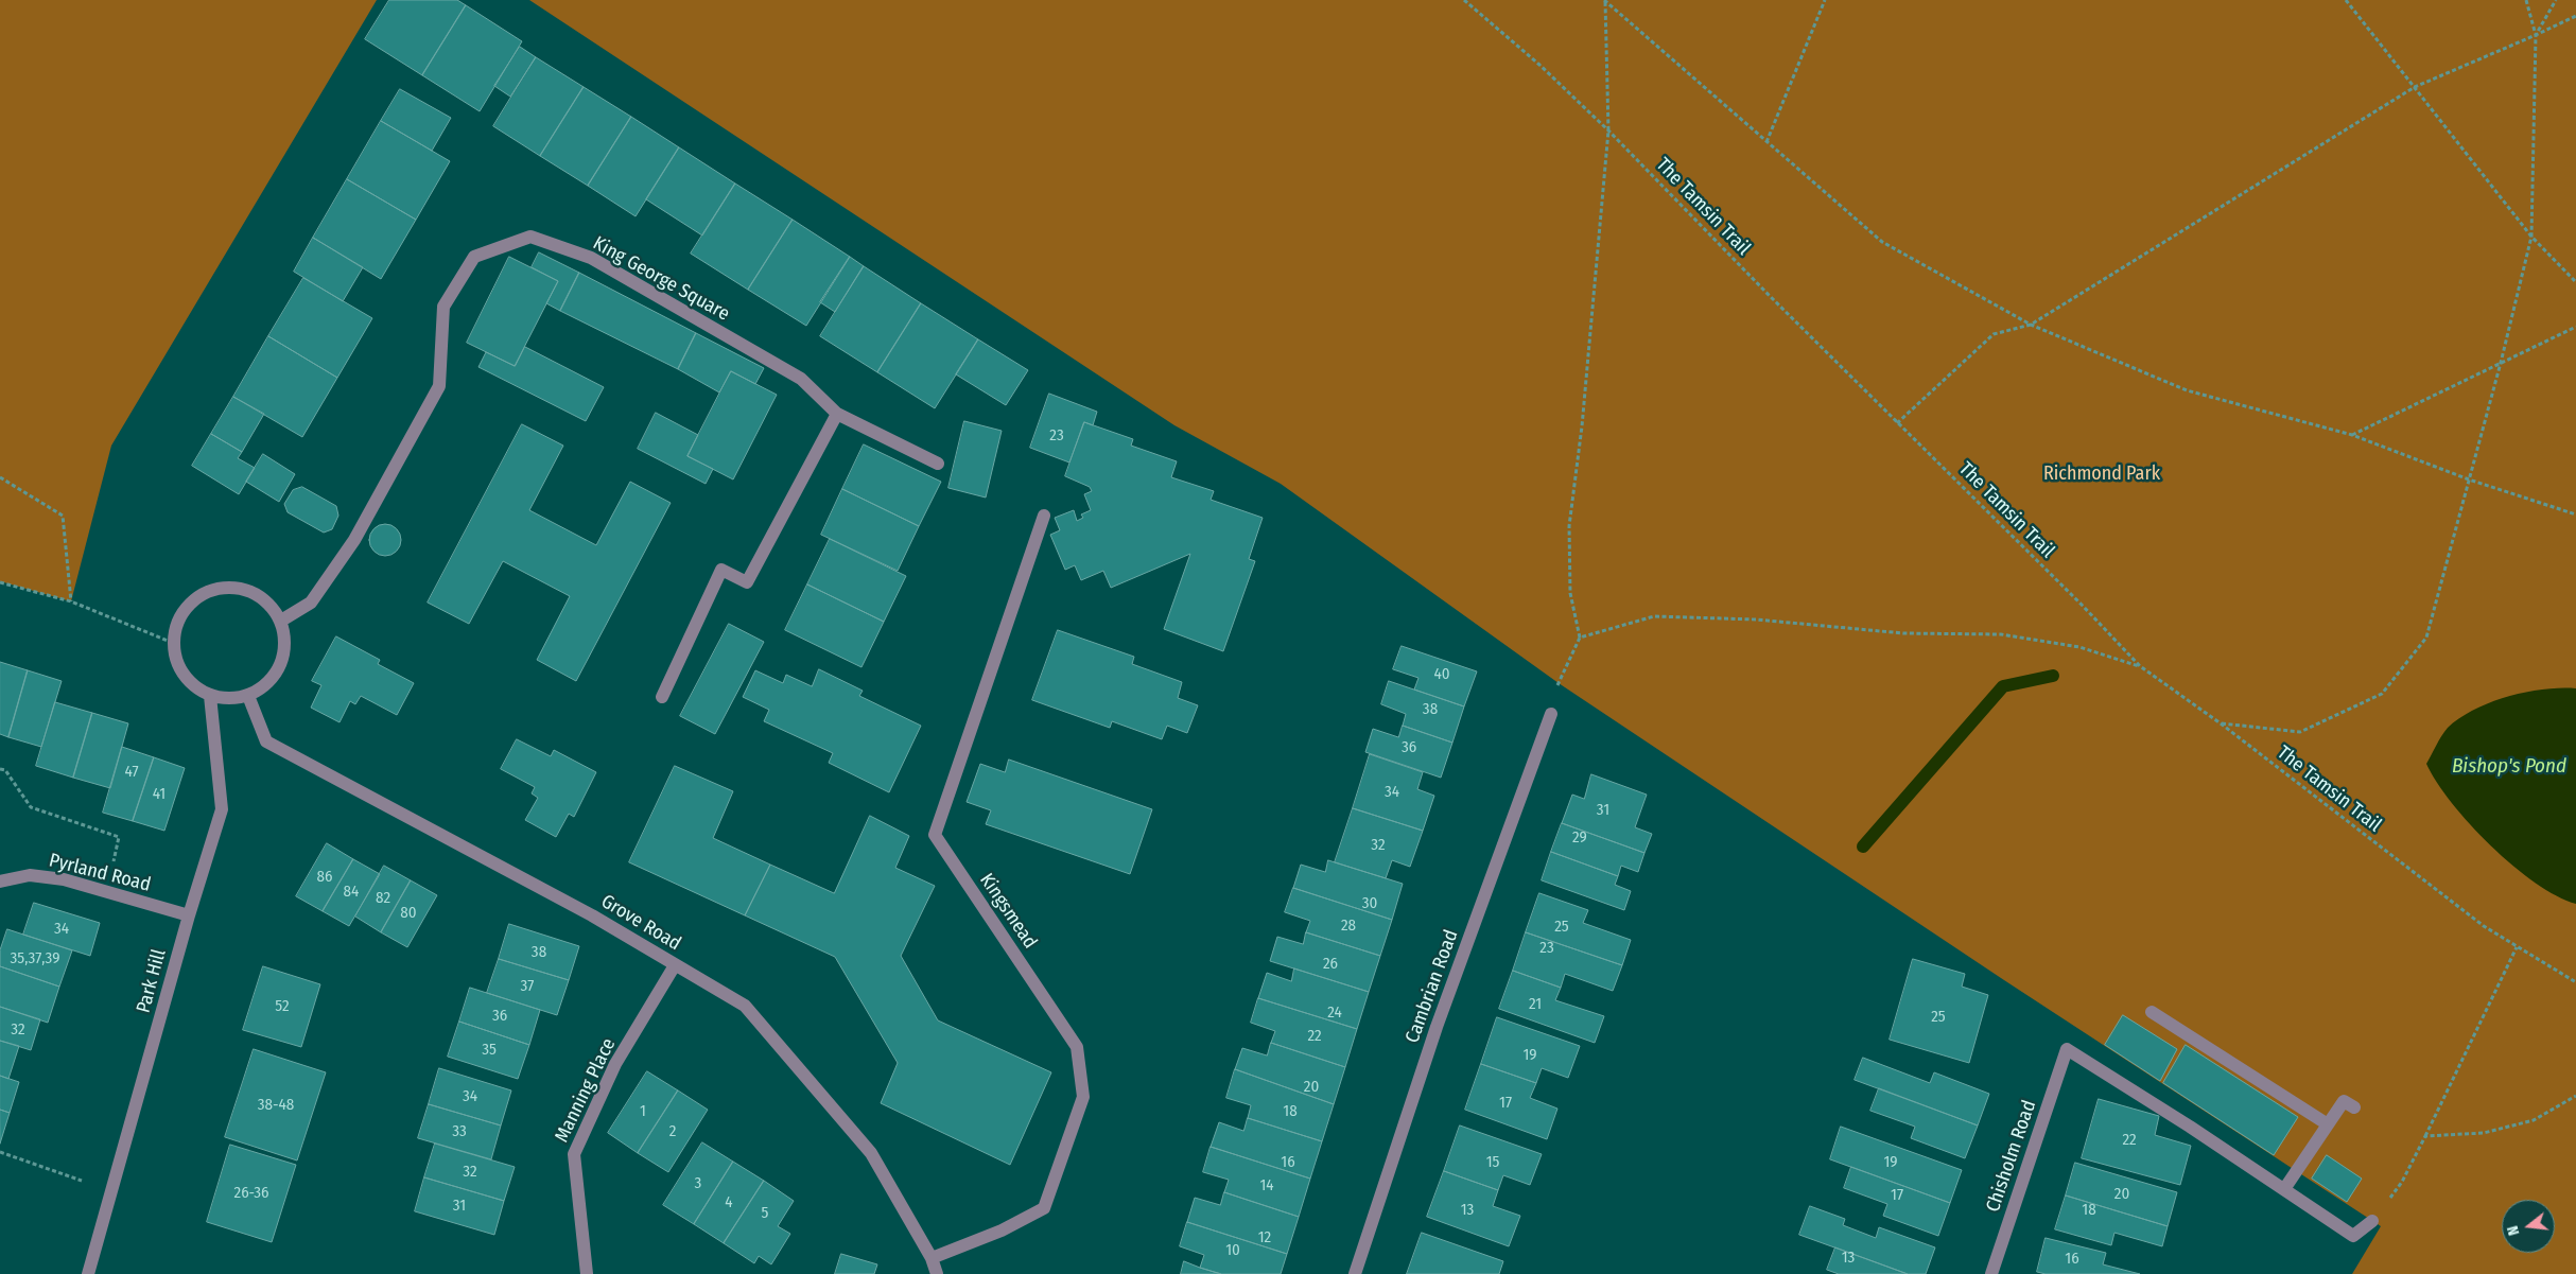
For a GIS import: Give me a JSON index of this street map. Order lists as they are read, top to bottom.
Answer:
{
  "streets": {
    "street": [
      "King George Square",
      "Pyrland Road",
      "Kingsmead",
      "Grove Road",
      "Park Hill",
      "Cambrian Road",
      "Manning Place",
      "Chisholm Road"
    ],
    "path": ["The Tamsin Trail"]
  },
  "crossings": [
    ["King George Square", "Grove Road"],
    ["King George Square", "Park Hill"],
    ["Pyrland Road", "Park Hill"],
    ["Kingsmead", "Grove Road"],
    ["Grove Road", "Park Hill"],
    ["Grove Road", "Manning Place"]
  ],
  "water": ["Bishop's Pond"],
  "parks": ["Richmond Park"],
  "house_numbers": [
    "23",
    "40",
    "38",
    "36",
    "47",
    "34",
    "41",
    "31",
    "29",
    "32",
    "86",
    "84",
    "82",
    "30",
    "80",
    "28",
    "25",
    "34",
    "23",
    "38",
    "35,37,39",
    "26",
    "37",
    "21",
    "52",
    "24",
    "36",
    "25",
    "32",
    "22",
    "35",
    "19",
    "20",
    "34",
    "17",
    "38-48",
    "1",
    "18",
    "33",
    "2",
    "22",
    "16",
    "15",
    "19",
    "32",
    "3",
    "14",
    "26-36",
    "20",
    "17",
    "4",
    "31",
    "13",
    "18",
    "5",
    "12",
    "10",
    "13",
    "16"
  ],
  "north": "left"
}
